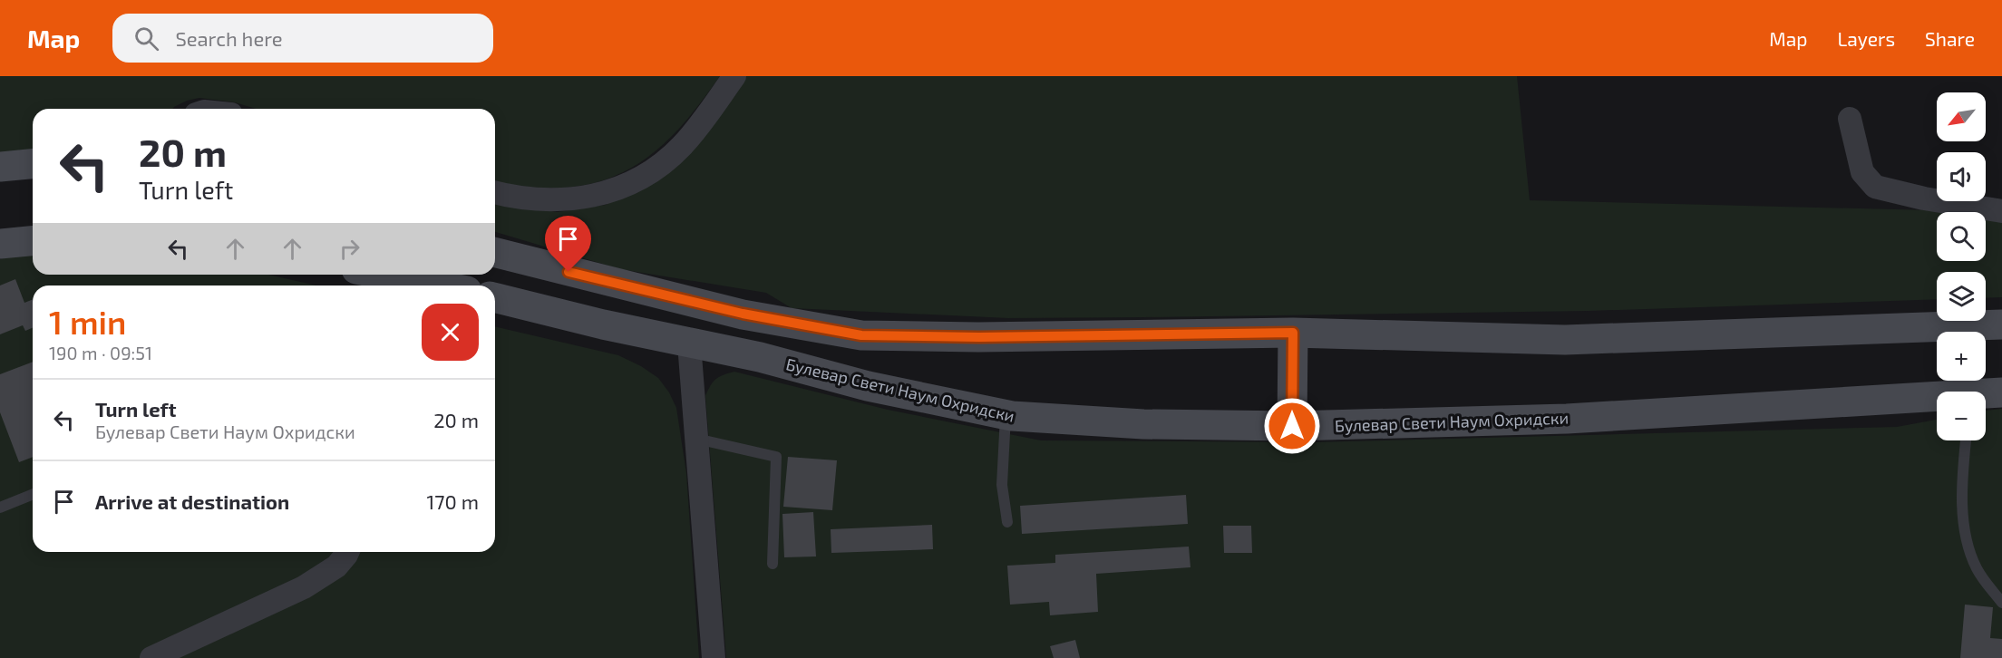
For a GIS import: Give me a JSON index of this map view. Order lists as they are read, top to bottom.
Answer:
{
  "streets": {
    "main road": ["Булевар Свети Наум Охридски"]
  },
  "north": "bottom left",
  "page": {
    "header": "Map",
    "search": "Search here",
    "nav": ["Map", "Layers", "Share"],
    "map_buttons": ["+", "−"],
    "turn": ["20 m", "Turn left"],
    "heading": ["1 min", "190 m · 09:51"],
    "list": [
      {
        "name": "Turn left",
        "note": "Булевар Свети Наум Охридски",
        "value": "20 m"
      },
      {
        "name": "Arrive at destination",
        "value": "170 m"
      }
    ]
  }
}
